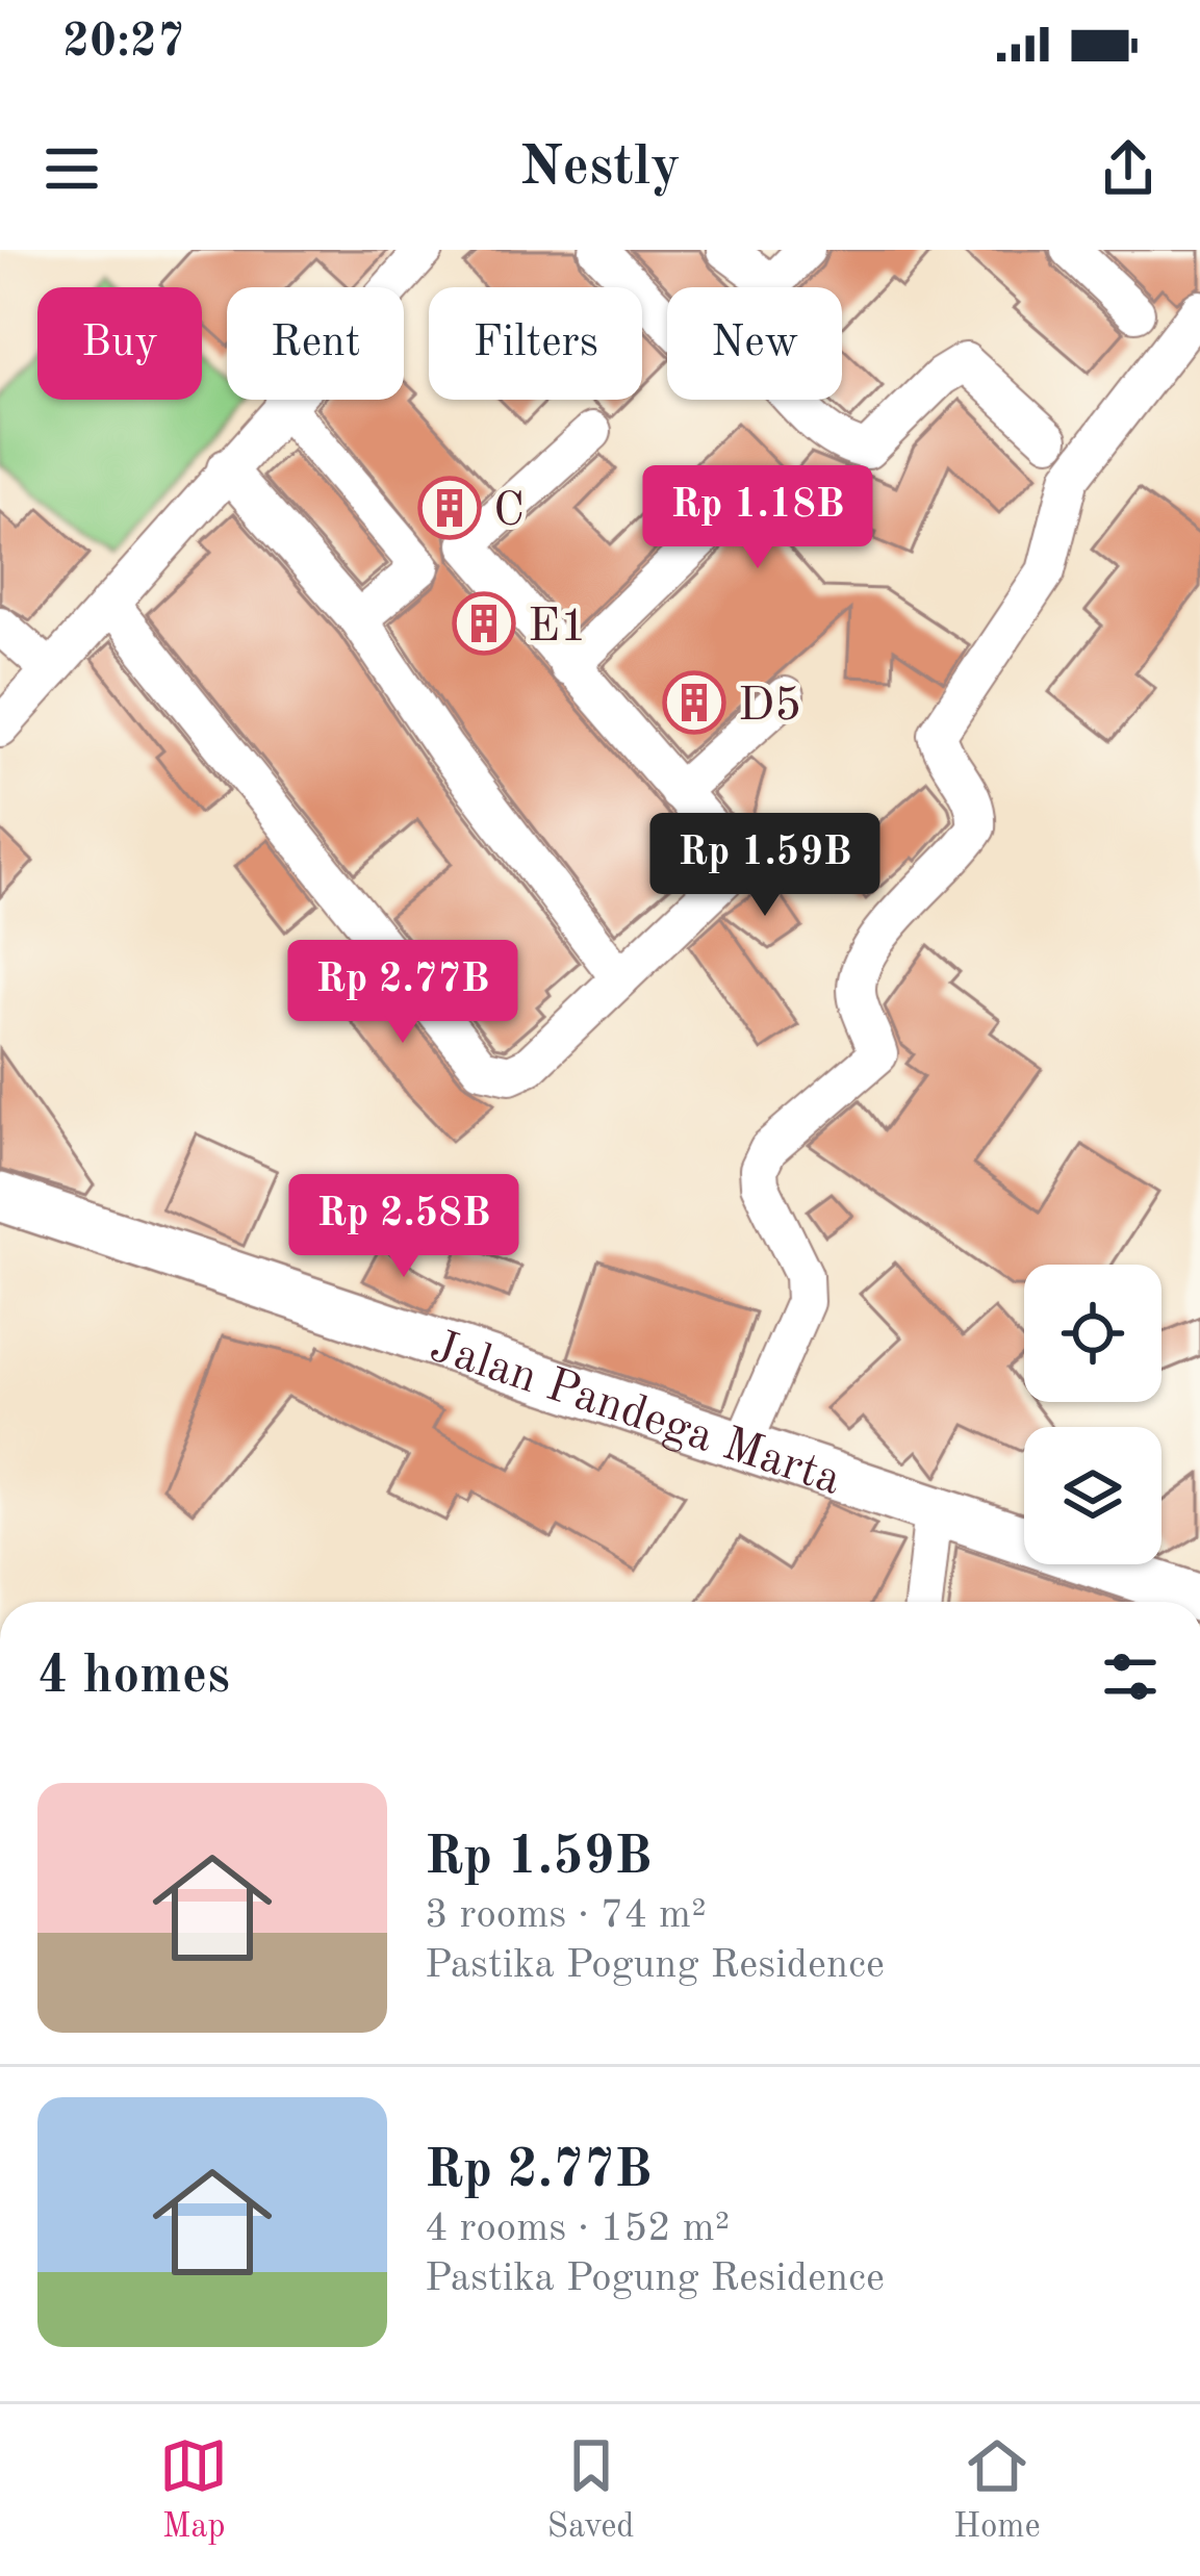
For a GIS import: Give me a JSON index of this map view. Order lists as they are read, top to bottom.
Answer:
{
  "streets": {
    "street": ["Jalan Pandega Marta"]
  },
  "places": {
    "building": ["C", "E1", "D5"]
  },
  "page": {
    "status": "20:27",
    "header": "Nestly",
    "chip": [
      "Buy",
      "Rent",
      "Filters",
      "New"
    ],
    "price": [
      "Rp 1.18B",
      "Rp 1.59B",
      "Rp 2.77B",
      "Rp 2.58B"
    ],
    "heading": "4 homes",
    "list": [
      {
        "name": "Rp 1.59B",
        "note": "3 rooms · 74 m² · Pastika Pogung Residence"
      },
      {
        "name": "Rp 2.77B",
        "note": "4 rooms · 152 m² · Pastika Pogung Residence"
      }
    ],
    "tabs": ["Map", "Saved", "Home"]
  }
}
